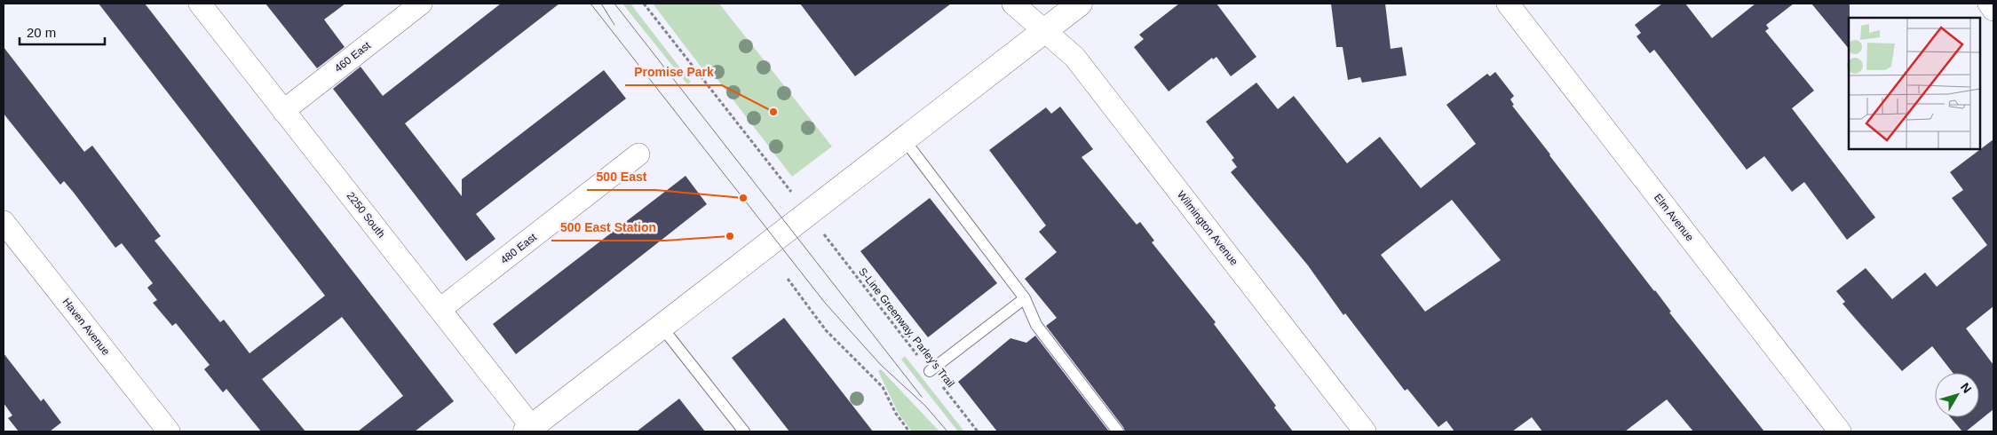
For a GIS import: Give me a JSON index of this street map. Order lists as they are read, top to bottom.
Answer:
{
  "streets": {
    "street": [
      "460 East",
      "2250 South",
      "Elm Avenue",
      "Wilmington Avenue",
      "480 East",
      "Haven Avenue"
    ],
    "path": ["S-Line Greenway, Parley's Trail"]
  },
  "crossings": [
    ["460 East", "2250 South"],
    ["2250 South", "480 East"]
  ],
  "places": ["Promise Park", "500 East", "500 East Station"],
  "scale_bar": "20 m",
  "north": "top right"
}
